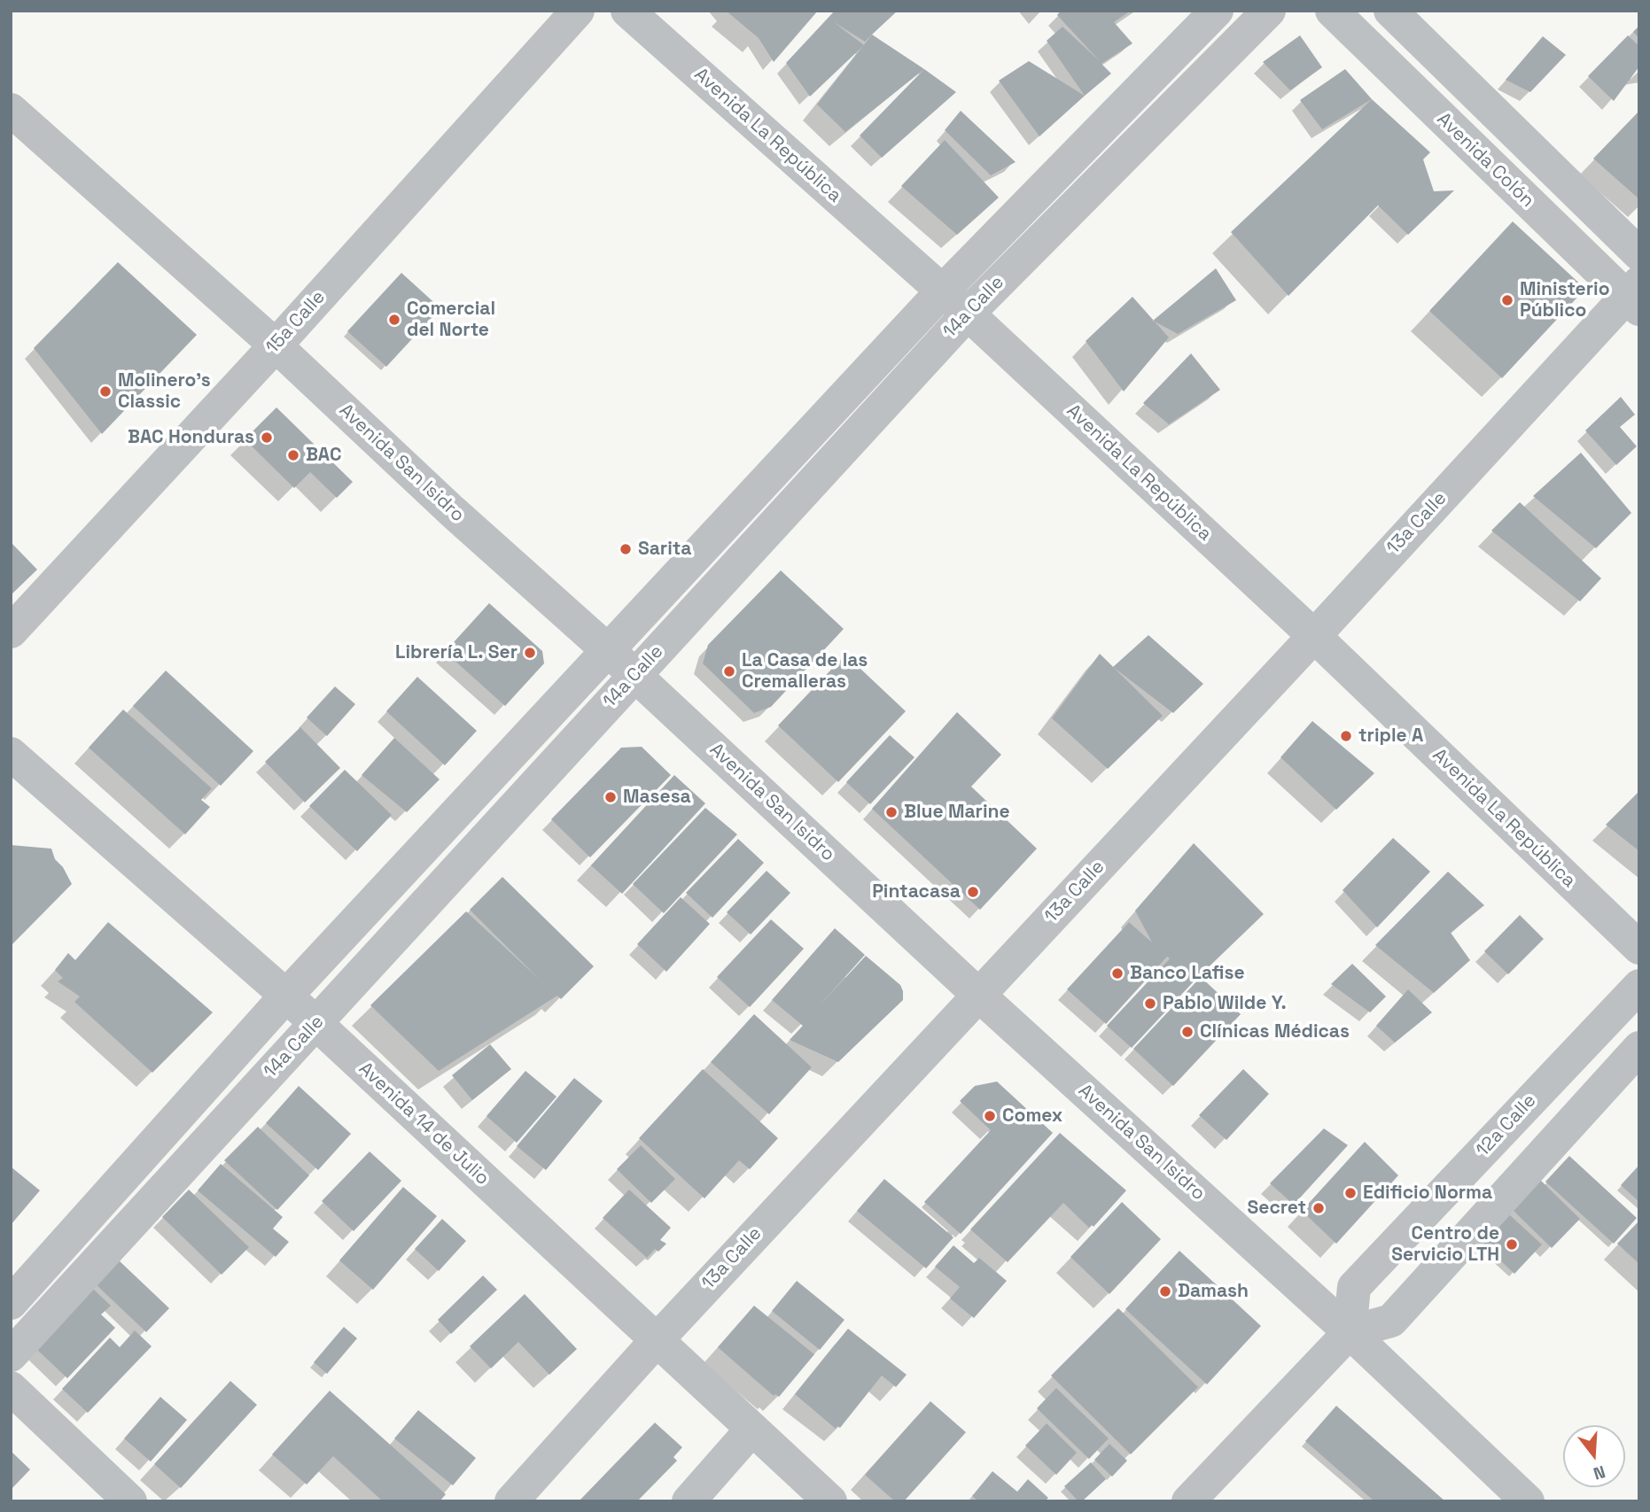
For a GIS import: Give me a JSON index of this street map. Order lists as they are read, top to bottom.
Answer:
{
  "streets": {
    "street": [
      "Avenida La República",
      "Avenida Colón",
      "14a Calle",
      "15a Calle",
      "Avenida San Isidro",
      "13a Calle",
      "Avenida 14 de Julio",
      "12a Calle"
    ]
  },
  "crossings": [
    ["Avenida La República", "14a Calle"],
    ["Avenida La República", "13a Calle"],
    ["Avenida Colón", "13a Calle"],
    ["14a Calle", "Avenida San Isidro"],
    ["14a Calle", "Avenida 14 de Julio"],
    ["15a Calle", "Avenida San Isidro"],
    ["Avenida San Isidro", "13a Calle"],
    ["Avenida San Isidro", "12a Calle"],
    ["13a Calle", "Avenida 14 de Julio"]
  ],
  "places": [
    "Ministerio Público",
    "Comercial del Norte",
    "Molinero's Classic",
    "BAC Honduras",
    "BAC",
    "Sarita",
    "Librería L. Ser",
    "La Casa de las Cremalleras",
    "triple A",
    "Masesa",
    "Blue Marine",
    "Pintacasa",
    "Banco Lafise",
    "Pablo Wilde Y.",
    "Clínicas Médicas",
    "Comex",
    "Edificio Norma",
    "Secret",
    "Centro de Servicio LTH",
    "Damash"
  ],
  "north": "bottom"
}
